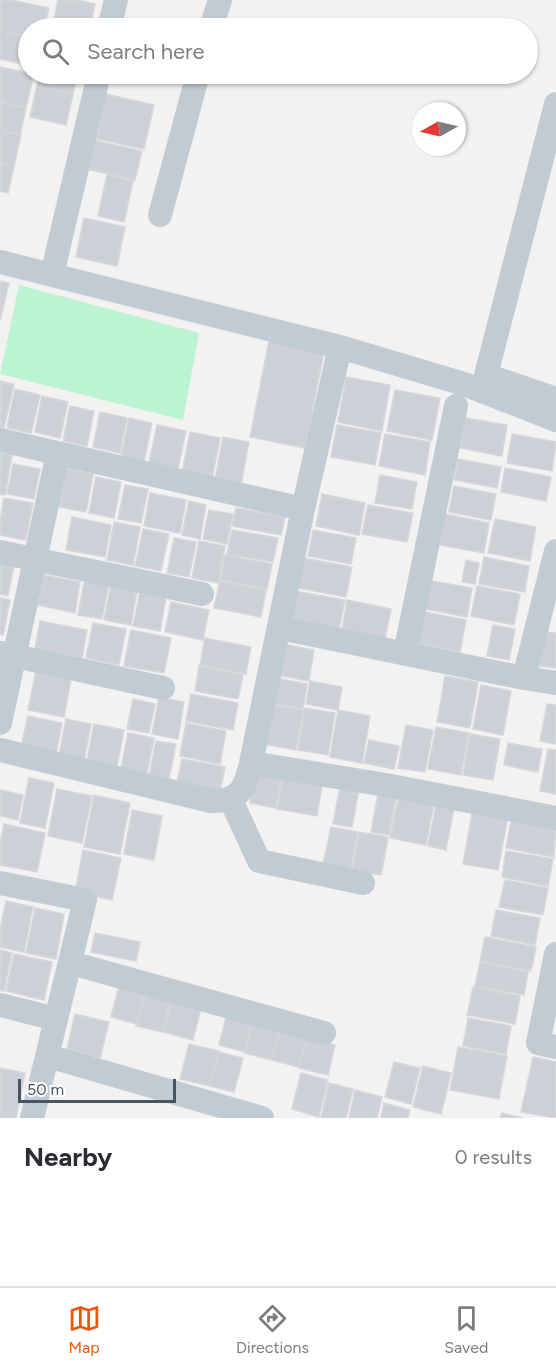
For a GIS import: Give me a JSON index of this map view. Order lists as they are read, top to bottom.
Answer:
{
  "scale_bar": "50 m",
  "north": "left",
  "page": {
    "search": "Search here",
    "scale": "50 m",
    "heading": ["Nearby", "0 results"],
    "nav": ["Map", "Directions", "Saved"]
  }
}
